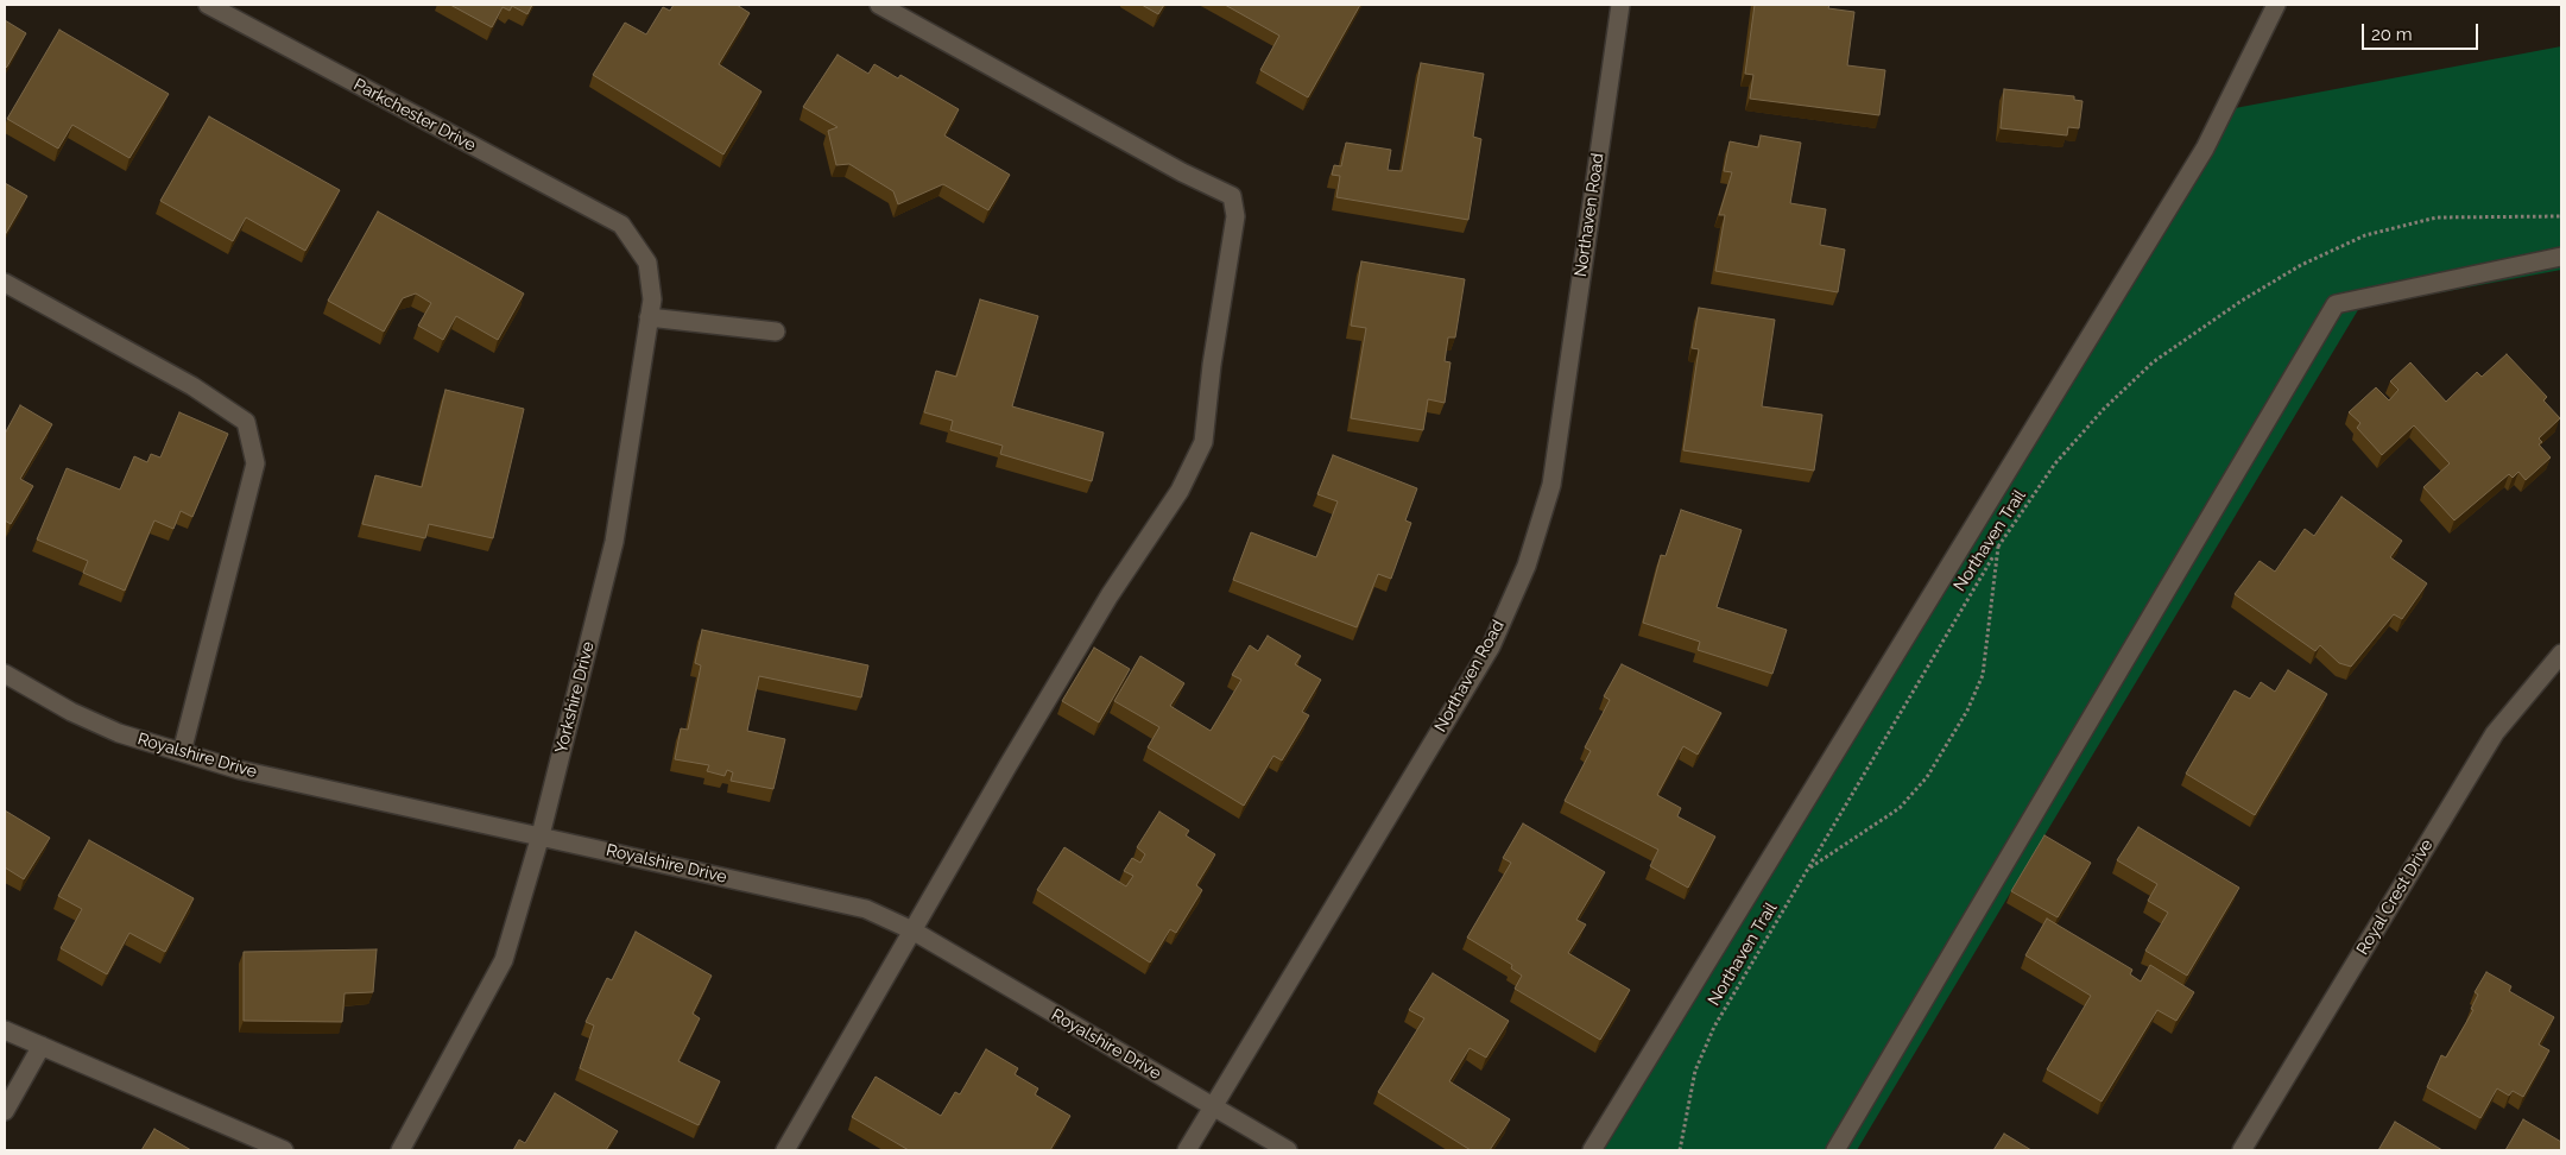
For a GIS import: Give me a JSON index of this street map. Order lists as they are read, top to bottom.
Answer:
{
  "streets": {
    "street": [
      "Parkchester Drive",
      "Northaven Road",
      "Yorkshire Drive",
      "Royalshire Drive",
      "Royal Crest Drive"
    ],
    "path": ["Northaven Trail"]
  },
  "crossings": [
    ["Parkchester Drive", "Yorkshire Drive"],
    ["Northaven Road", "Royalshire Drive"],
    ["Yorkshire Drive", "Royalshire Drive"]
  ],
  "scale_bar": "20 m"
}
